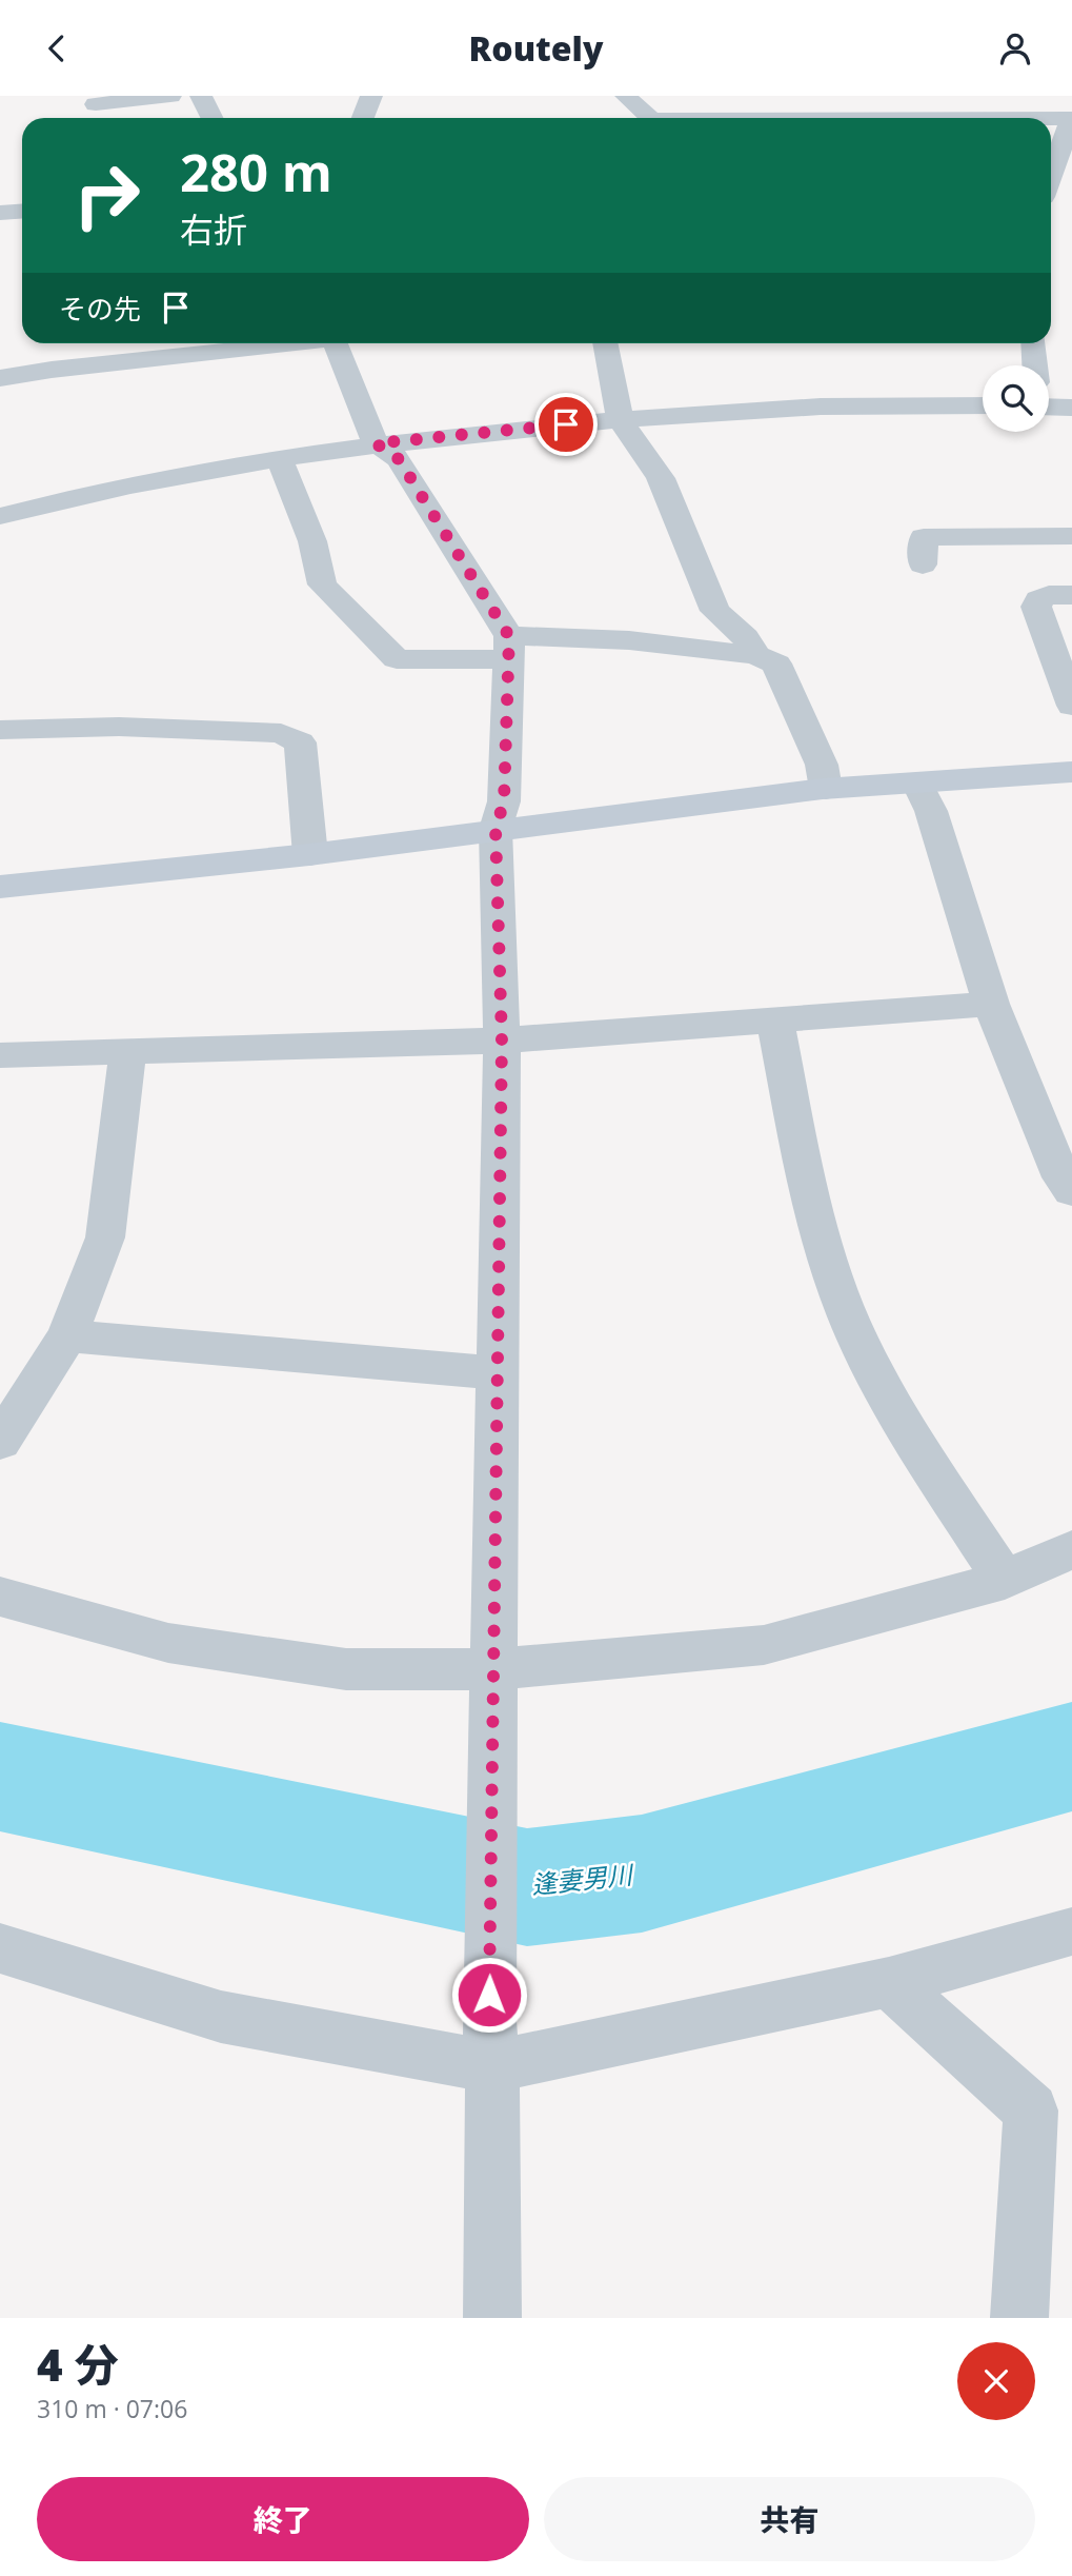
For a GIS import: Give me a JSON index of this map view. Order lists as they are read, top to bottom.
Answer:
{
  "water": ["逢妻男川"],
  "page": {
    "header": "Routely",
    "turn": ["280 m", "右折"],
    "then": "その先",
    "heading": ["4 分", "310 m · 07:06"],
    "buttons": ["終了", "共有"]
  }
}
